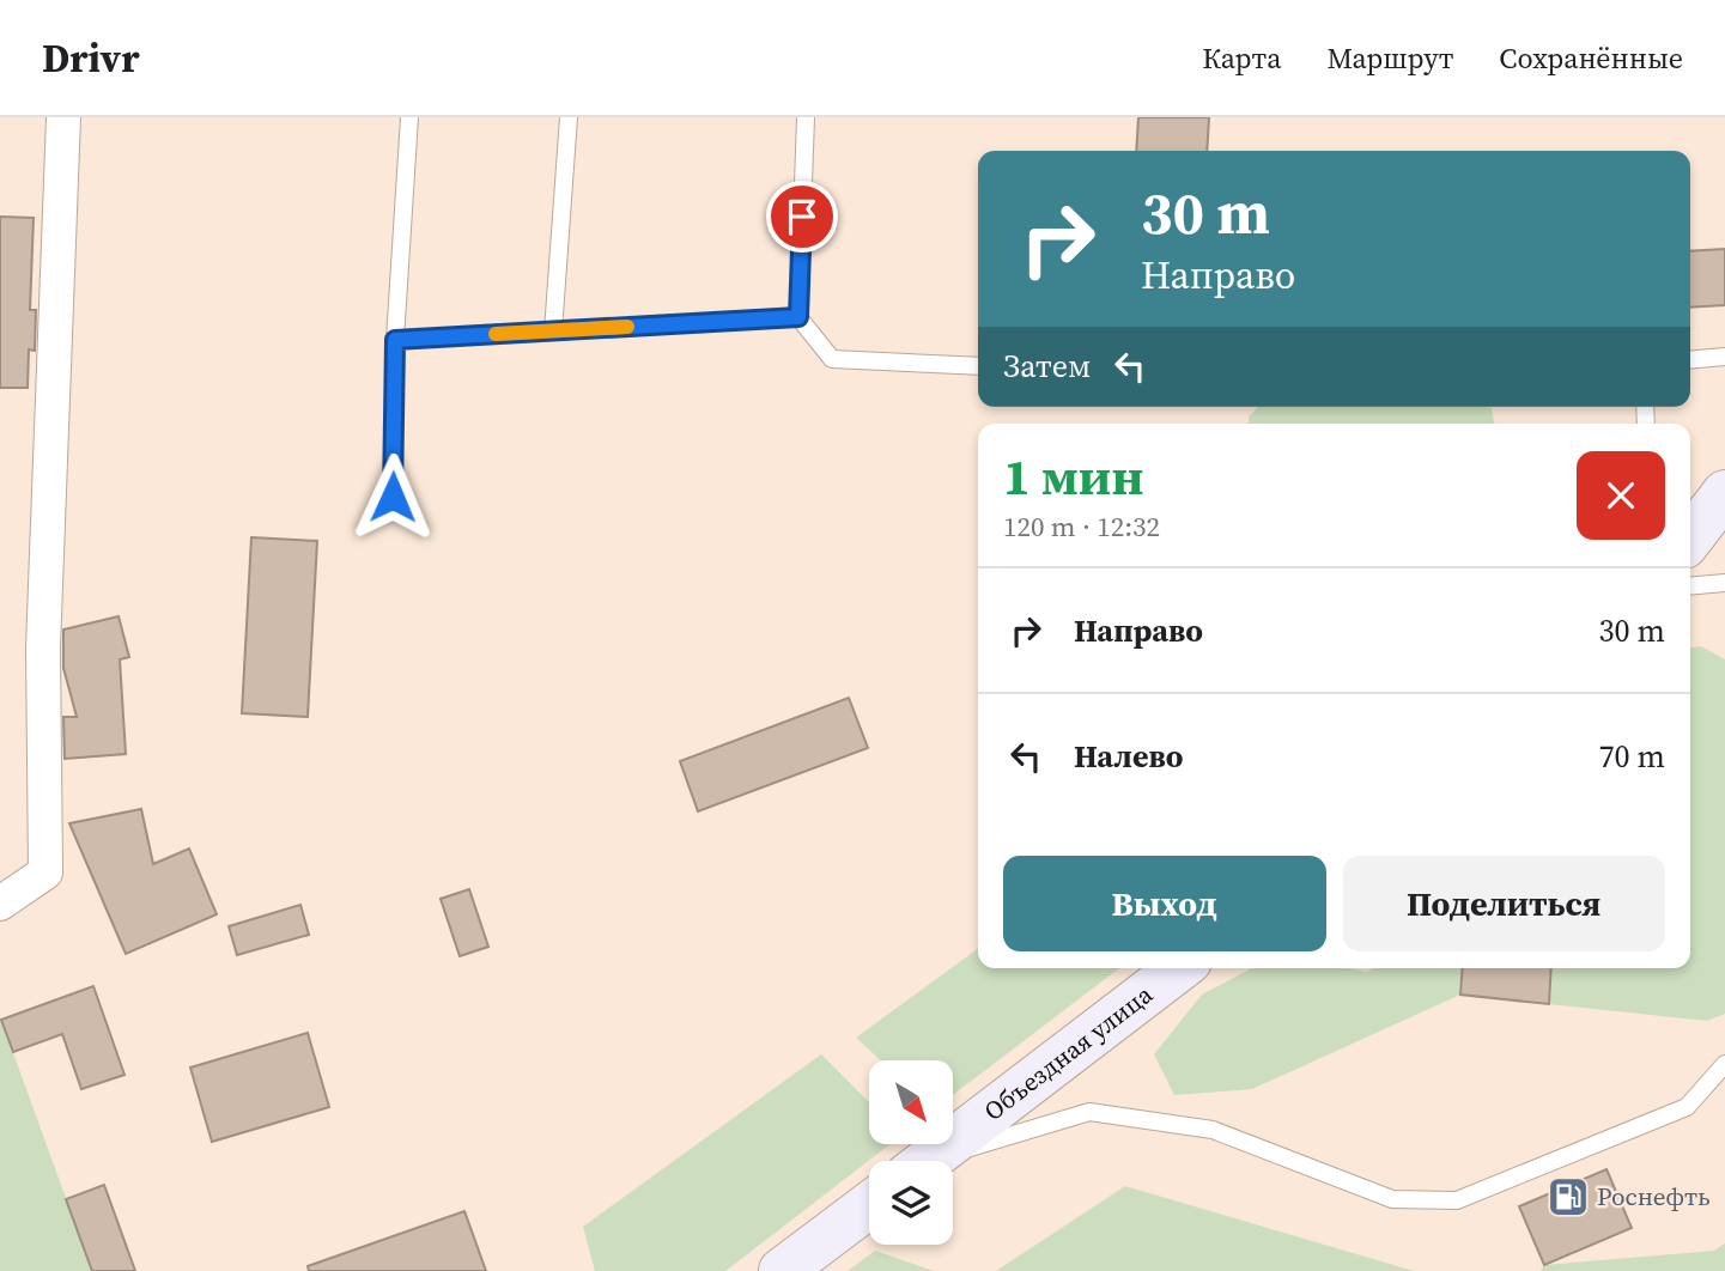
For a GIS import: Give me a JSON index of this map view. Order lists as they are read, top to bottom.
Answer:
{
  "streets": {
    "main road": ["Объездная улица"]
  },
  "places": {
    "fuel station": ["Роснефть"]
  },
  "north": "bottom right",
  "page": {
    "header": "Drivr",
    "nav": ["Карта", "Маршрут", "Сохранённые"],
    "turn": ["30 m", "Направо"],
    "then": "Затем",
    "heading": ["1 мин", "120 m · 12:32"],
    "list": [
      {
        "name": "Направо",
        "value": "30 m"
      },
      {
        "name": "Налево",
        "value": "70 m"
      }
    ],
    "buttons": ["Выход", "Поделиться"]
  }
}
